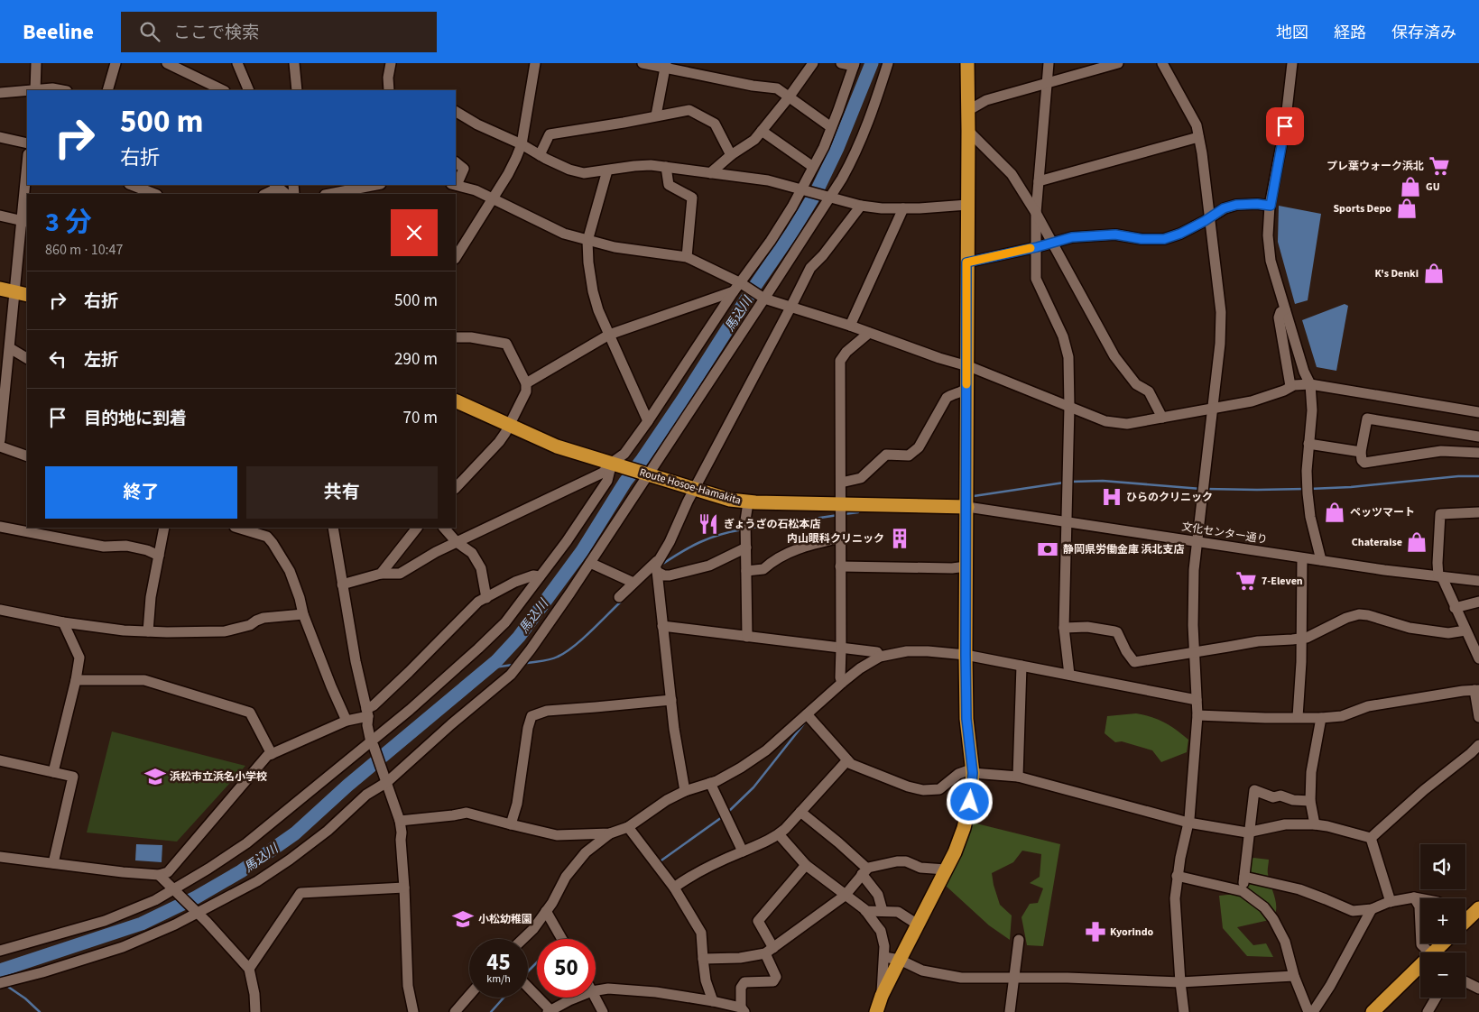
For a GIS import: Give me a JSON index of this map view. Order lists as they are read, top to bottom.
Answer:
{
  "streets": {
    "main road": ["Route Hosoe-Hamakita"],
    "street": ["文化センター通り"]
  },
  "crossings": [
    ["Route Hosoe-Hamakita", "文化センター通り"]
  ],
  "water": ["馬込川"],
  "places": {
    "supermarket": ["プレ葉ウォーク浜北", "7-Eleven"],
    "shop": [
      "GU",
      "Sports Depo",
      "K's Denki",
      "ペッツマート",
      "Chateraise"
    ],
    "hospital": ["ひらのクリニック"],
    "restaurant": ["ぎょうざの石松本店"],
    "building": ["内山眼科クリニック"],
    "bank": ["静岡県労働金庫 浜北支店"],
    "school or university": ["浜松市立浜名小学校", "小松幼稚園"],
    "pharmacy": ["Kyorindo"]
  },
  "page": {
    "header": "Beeline",
    "search": "ここで検索",
    "nav": ["地図", "経路", "保存済み"],
    "turn": ["500 m", "右折"],
    "heading": ["3 分", "860 m · 10:47"],
    "list": [
      {
        "name": "右折",
        "value": "500 m"
      },
      {
        "name": "左折",
        "value": "290 m"
      },
      {
        "name": "目的地に到着",
        "value": "70 m"
      }
    ],
    "buttons": ["終了", "共有"],
    "map_buttons": ["+", "−"],
    "speed": "45 km/h",
    "limit": "50"
  }
}
